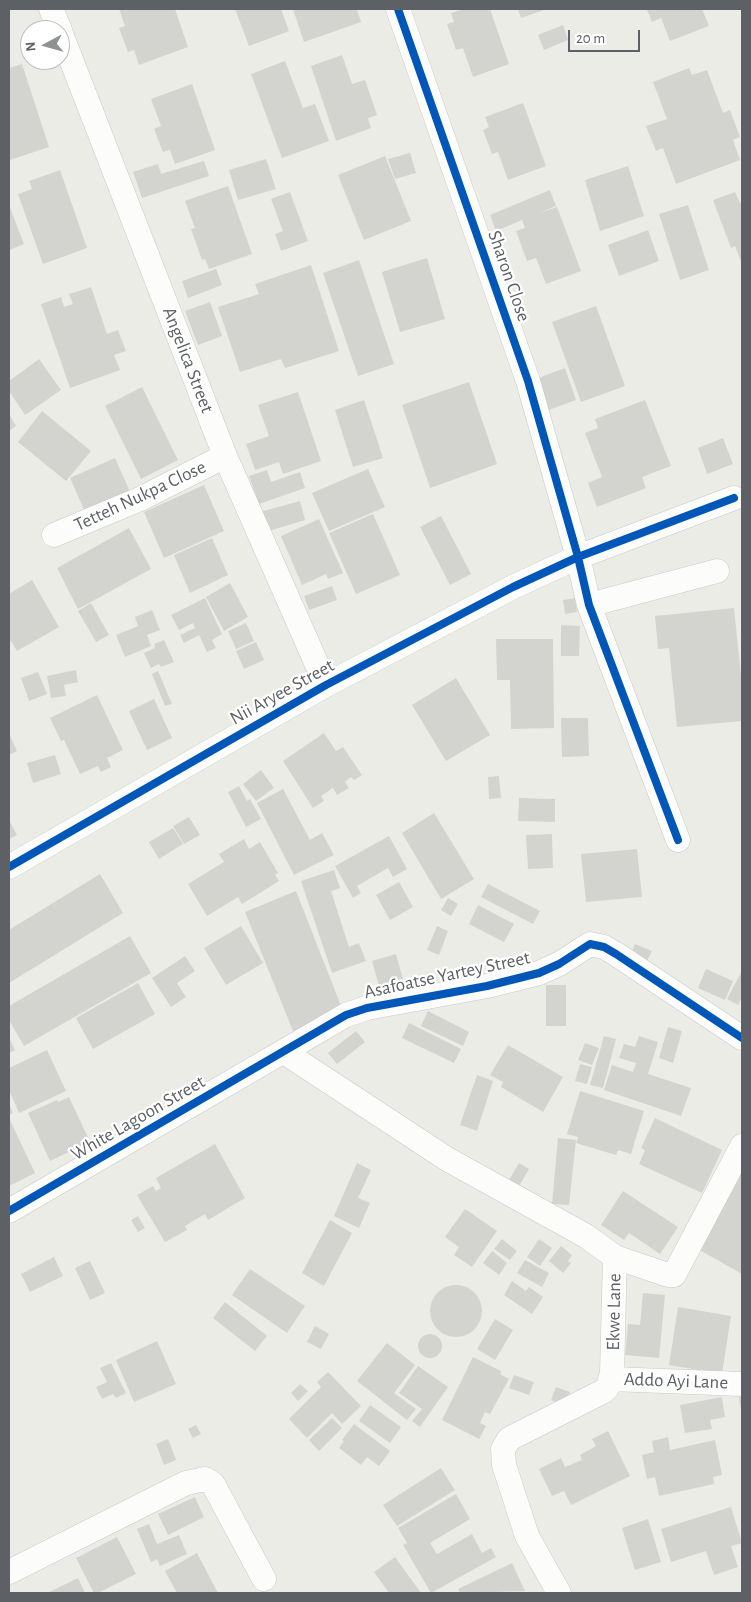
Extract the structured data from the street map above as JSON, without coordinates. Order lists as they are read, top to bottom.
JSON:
{
  "streets": {
    "street": [
      "Sharon Close",
      "Angelica Street",
      "Tetteh Nukpa Close",
      "Nii Aryee Street",
      "Asafoatse Yartey Street",
      "White Lagoon Street",
      "Ekwe Lane",
      "Addo Ayi Lane"
    ]
  },
  "crossings": [
    ["Sharon Close", "Nii Aryee Street"],
    ["Angelica Street", "Tetteh Nukpa Close"],
    ["Angelica Street", "Nii Aryee Street"],
    ["Asafoatse Yartey Street", "White Lagoon Street"],
    ["Asafoatse Yartey Street", "Ekwe Lane"],
    ["White Lagoon Street", "Ekwe Lane"],
    ["Ekwe Lane", "Addo Ayi Lane"]
  ],
  "scale_bar": "20 m",
  "north": "left"
}
